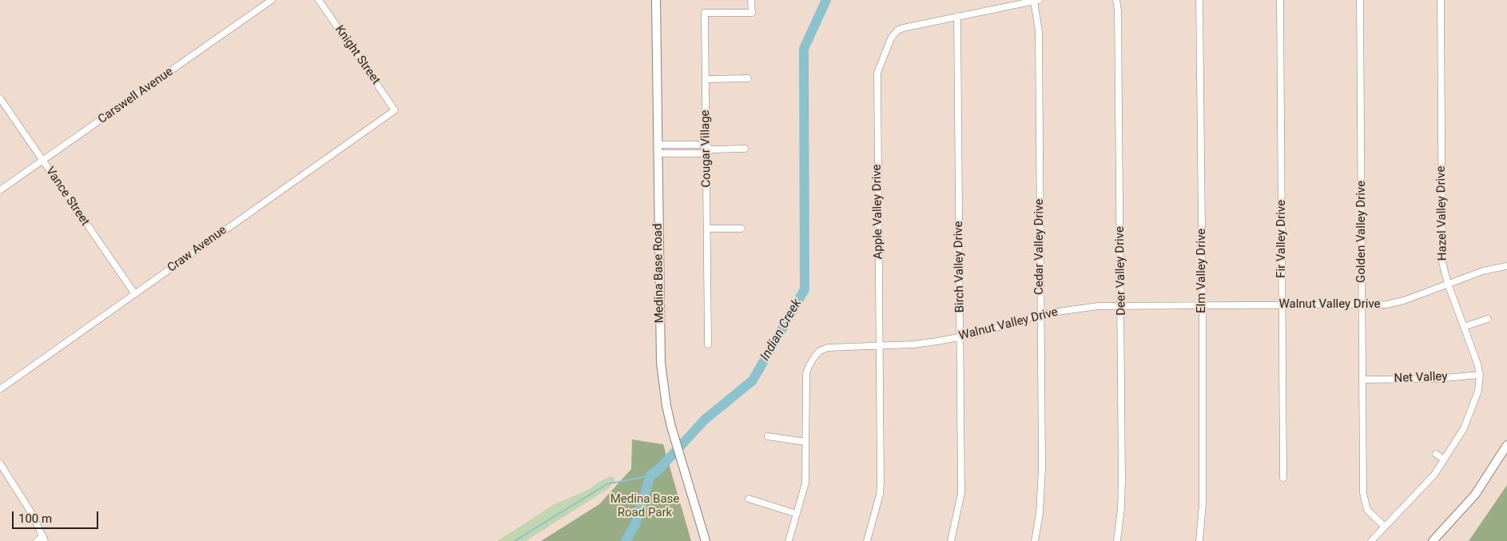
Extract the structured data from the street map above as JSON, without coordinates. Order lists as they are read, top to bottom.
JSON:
{
  "streets": {
    "street": [
      "Knight Street",
      "Carswell Avenue",
      "Cougar Village",
      "Vance Street",
      "Apple Valley Drive",
      "Hazel Valley Drive",
      "Golden Valley Drive",
      "Fir Valley Drive",
      "Cedar Valley Drive",
      "Craw Avenue",
      "Birch Valley Drive",
      "Deer Valley Drive",
      "Elm Valley Drive",
      "Medina Base Road",
      "Walnut Valley Drive",
      "Net Valley"
    ]
  },
  "crossings": [
    ["Knight Street", "Craw Avenue"],
    ["Carswell Avenue", "Vance Street"],
    ["Vance Street", "Craw Avenue"],
    ["Apple Valley Drive", "Cedar Valley Drive"],
    ["Apple Valley Drive", "Birch Valley Drive"],
    ["Apple Valley Drive", "Walnut Valley Drive"],
    ["Hazel Valley Drive", "Golden Valley Drive"],
    ["Hazel Valley Drive", "Walnut Valley Drive"],
    ["Hazel Valley Drive", "Net Valley"],
    ["Golden Valley Drive", "Walnut Valley Drive"],
    ["Golden Valley Drive", "Net Valley"],
    ["Fir Valley Drive", "Walnut Valley Drive"],
    ["Cedar Valley Drive", "Walnut Valley Drive"],
    ["Birch Valley Drive", "Walnut Valley Drive"],
    ["Deer Valley Drive", "Walnut Valley Drive"],
    ["Elm Valley Drive", "Walnut Valley Drive"]
  ],
  "water": ["Indian Creek"],
  "parks": ["Medina Base Road Park"],
  "scale_bar": "100 m"
}
